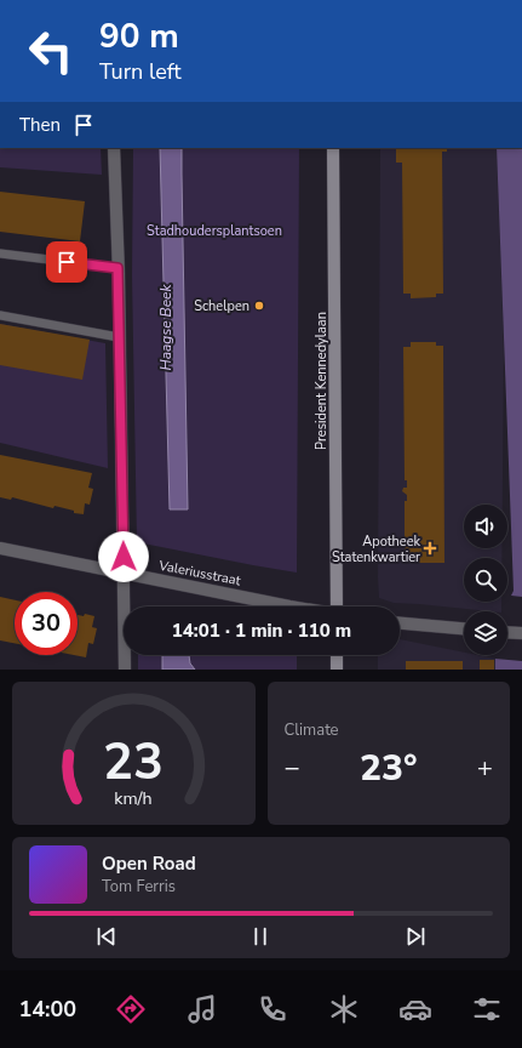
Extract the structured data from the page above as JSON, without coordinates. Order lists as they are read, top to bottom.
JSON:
{
  "streets": {
    "main road": ["President Kennedylaan"],
    "street": ["Valeriusstraat"]
  },
  "water": ["Haagse Beek"],
  "parks": ["Stadhoudersplantsoen"],
  "places": {
    "other": ["Schelpen"],
    "health": ["Apotheek Statenkwartier"]
  },
  "page": {
    "turn": ["90 m", "Turn left"],
    "then": "Then",
    "limit": "30",
    "trip": "14:01 · 1 min · 110 m",
    "tile": "Climate",
    "heat": ["−", "23°", "+"],
    "song": ["Open Road", "Tom Ferris"],
    "tabs": "14:00",
    "gauge": ["23", "km/h"]
  }
}
